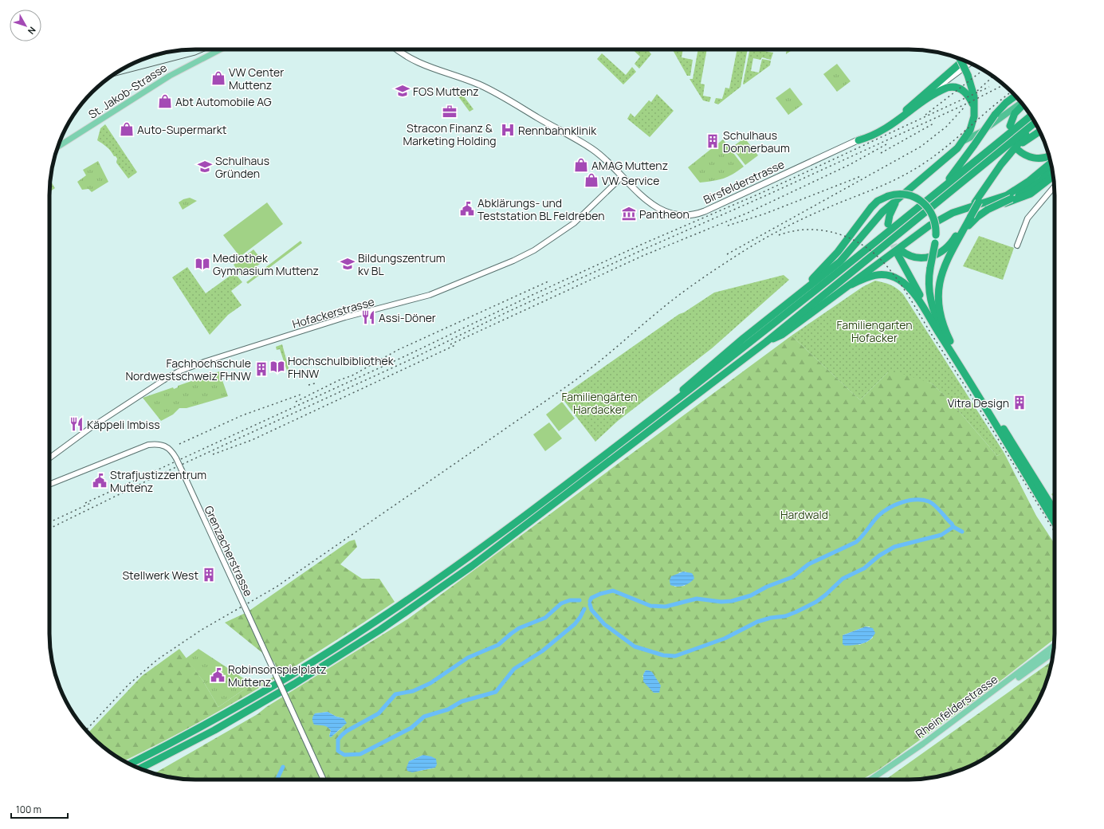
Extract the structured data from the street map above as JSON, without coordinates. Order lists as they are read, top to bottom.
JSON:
{
  "streets": {
    "main road": ["St. Jakob-Strasse", "Birsfelderstrasse", "Rheinfelderstrasse"],
    "street": ["Hofackerstrasse", "Grenzacherstrasse"]
  },
  "crossings": [
    ["Birsfelderstrasse", "Hofackerstrasse"]
  ],
  "parks": ["Familiengarten Hofacker", "Familiengärten Hardacker", "Hardwald"],
  "places": {
    "shop": [
      "VW Center Muttenz",
      "Abt Automobile AG",
      "Auto-Supermarkt",
      "AMAG Muttenz",
      "VW Service"
    ],
    "school or university": ["FOS Muttenz", "Schulhaus Gründen", "Bildungszentrum kv BL"],
    "office": ["Stracon Finanz & Marketing Holding"],
    "hospital": ["Rennbahnklinik"],
    "building": [
      "Schulhaus Donnerbaum",
      "Fachhochschule Nordwestschweiz FHNW",
      "Vitra Design",
      "Stellwerk West"
    ],
    "public building": ["Abklärungs- und Teststation BL Feldreben", "Strafjustizzentrum Muttenz", "Robinsonspielplatz Muttenz"],
    "museum": ["Pantheon"],
    "library": ["Mediothek Gymnasium Muttenz", "Hochschulbibliothek FHNW"],
    "restaurant": ["Assi-Döner", "Käppeli Imbiss"]
  },
  "scale_bar": "100 m",
  "north": "bottom right"
}
